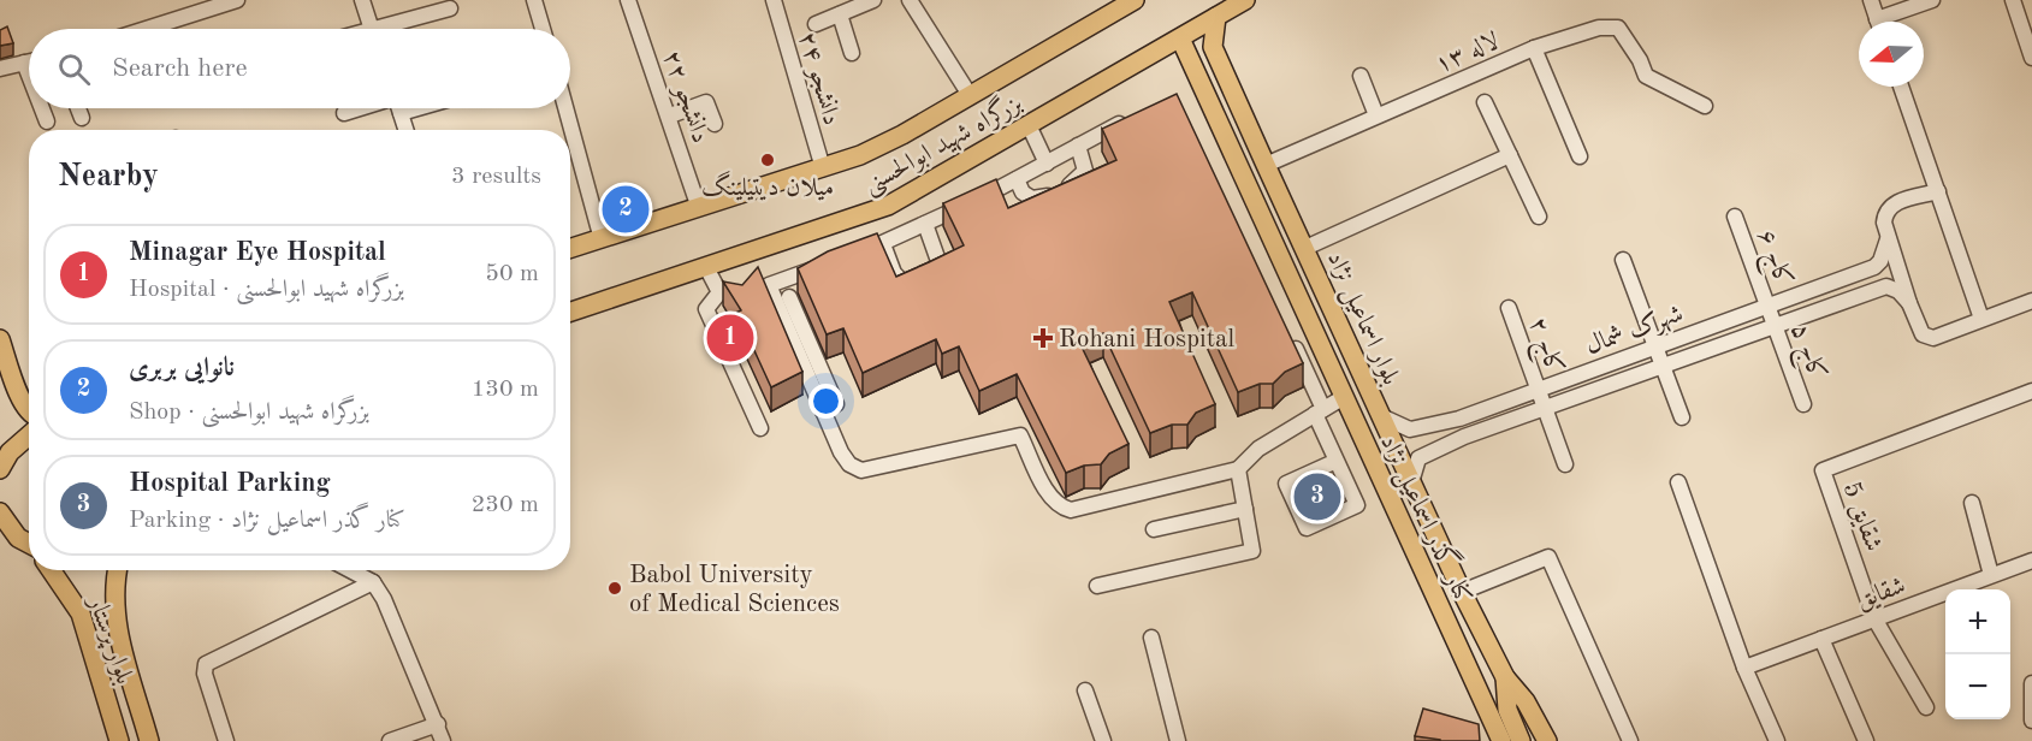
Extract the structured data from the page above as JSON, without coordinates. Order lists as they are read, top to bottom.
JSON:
{
  "streets": {
    "main road": [
      "بزرگراه شهید ابوالحسنی",
      "بلوار اسماعیل نژاد",
      "کنار گذر اسماعیل نژاد",
      "بلوار پرستار"
    ],
    "street": [
      "لاله ۱۳",
      "دانشجو ۲۴",
      "دانشجو ۲۲",
      "کاج ۶",
      "شهرک شمال",
      "کاج ۲",
      "کاج ۵",
      "شقايق 5",
      "شقايق"
    ]
  },
  "crossings": [
    ["لاله ۱۳", "بلوار اسماعیل نژاد"],
    ["دانشجو ۲۴", "بزرگراه شهید ابوالحسنی"],
    ["دانشجو ۲۲", "بزرگراه شهید ابوالحسنی"],
    ["کاج ۶", "شهرک شمال"],
    ["کاج ۶", "کاج ۵"],
    ["بلوار اسماعیل نژاد", "شهرک شمال"],
    ["شهرک شمال", "کاج ۲"],
    ["شهرک شمال", "کاج ۵"],
    ["شقايق 5", "شقايق"]
  ],
  "places": {
    "other": ["میلان دیتیلینگ", "Babol University of Medical Sciences"],
    "health": ["Rohani Hospital"]
  },
  "north": "left",
  "page": {
    "search": "Search here",
    "heading": ["Nearby", "3 results"],
    "pins": ["2", "1", "3"],
    "list": [
      {
        "mark": "1",
        "name": "Minagar Eye Hospital",
        "note": "Hospital · بزرگراه شهید ابوالحسنی",
        "value": "50 m"
      },
      {
        "mark": "2",
        "name": "نانوایی بربری",
        "note": "Shop · بزرگراه شهید ابوالحسنی",
        "value": "130 m"
      },
      {
        "mark": "3",
        "name": "Hospital Parking",
        "note": "Parking · کنار گذر اسماعیل نژاد",
        "value": "230 m"
      }
    ],
    "map_buttons": ["+", "−"]
  }
}
